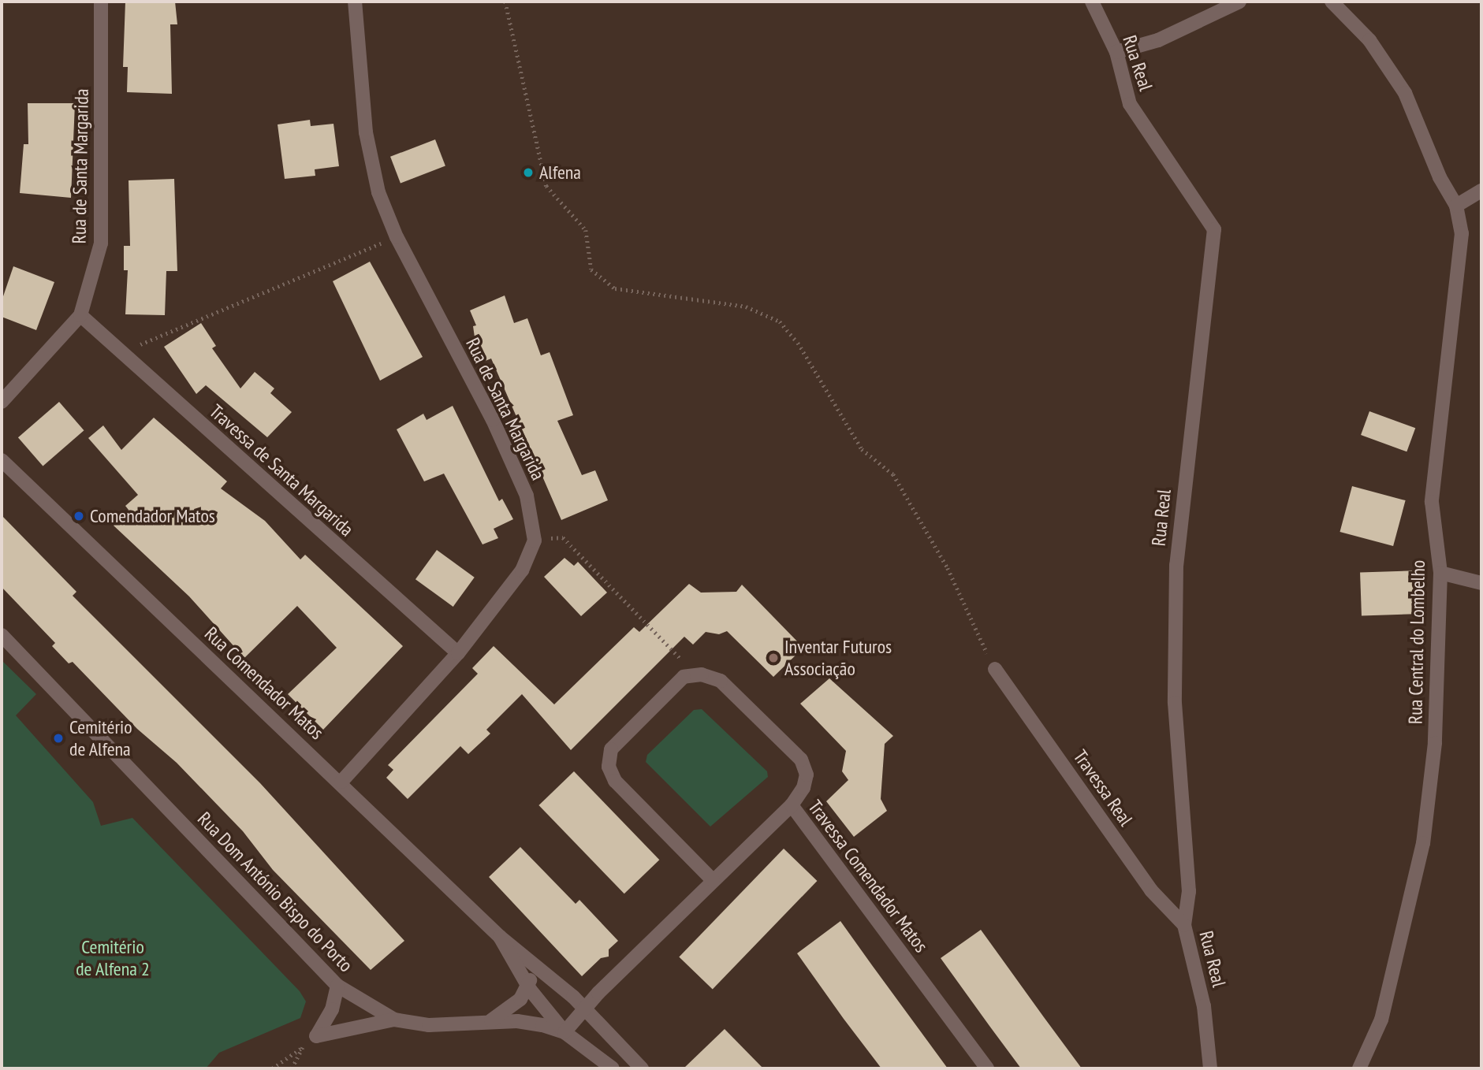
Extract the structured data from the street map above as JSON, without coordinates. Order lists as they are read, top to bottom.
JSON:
{
  "streets": {
    "street": [
      "Rua Real",
      "Rua de Santa Margarida",
      "Travessa de Santa Margarida",
      "Rua Central do Lombelho",
      "Rua Comendador Matos",
      "Travessa Real",
      "Travessa Comendador Matos",
      "Rua Dom António Bispo do Porto"
    ]
  },
  "crossings": [
    ["Rua Real", "Travessa Real"],
    ["Rua de Santa Margarida", "Travessa de Santa Margarida"],
    ["Rua Comendador Matos", "Travessa Comendador Matos"],
    ["Rua Comendador Matos", "Rua Dom António Bispo do Porto"],
    ["Travessa Comendador Matos", "Rua Dom António Bispo do Porto"]
  ],
  "parks": ["Cemitério de Alfena 2"],
  "places": [
    "Alfena",
    "Comendador Matos",
    "Inventar Futuros Associação",
    "Cemitério de Alfena"
  ]
}
